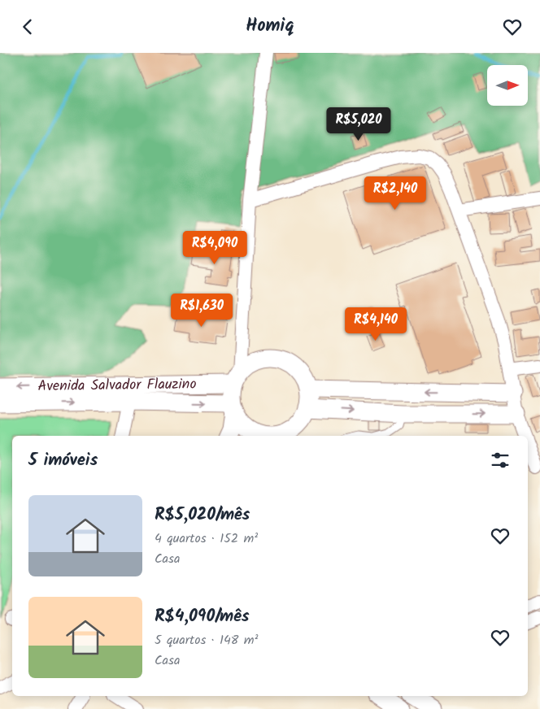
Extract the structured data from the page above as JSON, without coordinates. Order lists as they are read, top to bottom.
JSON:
{
  "streets": {
    "street": ["Avenida Salvador Flauzino"]
  },
  "north": "right",
  "page": {
    "header": "Homiq",
    "price": [
      "R$5,020",
      "R$2,140",
      "R$4,090",
      "R$1,630",
      "R$4,140"
    ],
    "heading": "5 imóveis",
    "list": [
      {
        "name": "R$5,020/mês",
        "note": "4 quartos · 152 m² · Casa"
      },
      {
        "name": "R$4,090/mês",
        "note": "5 quartos · 148 m² · Casa"
      }
    ]
  }
}
